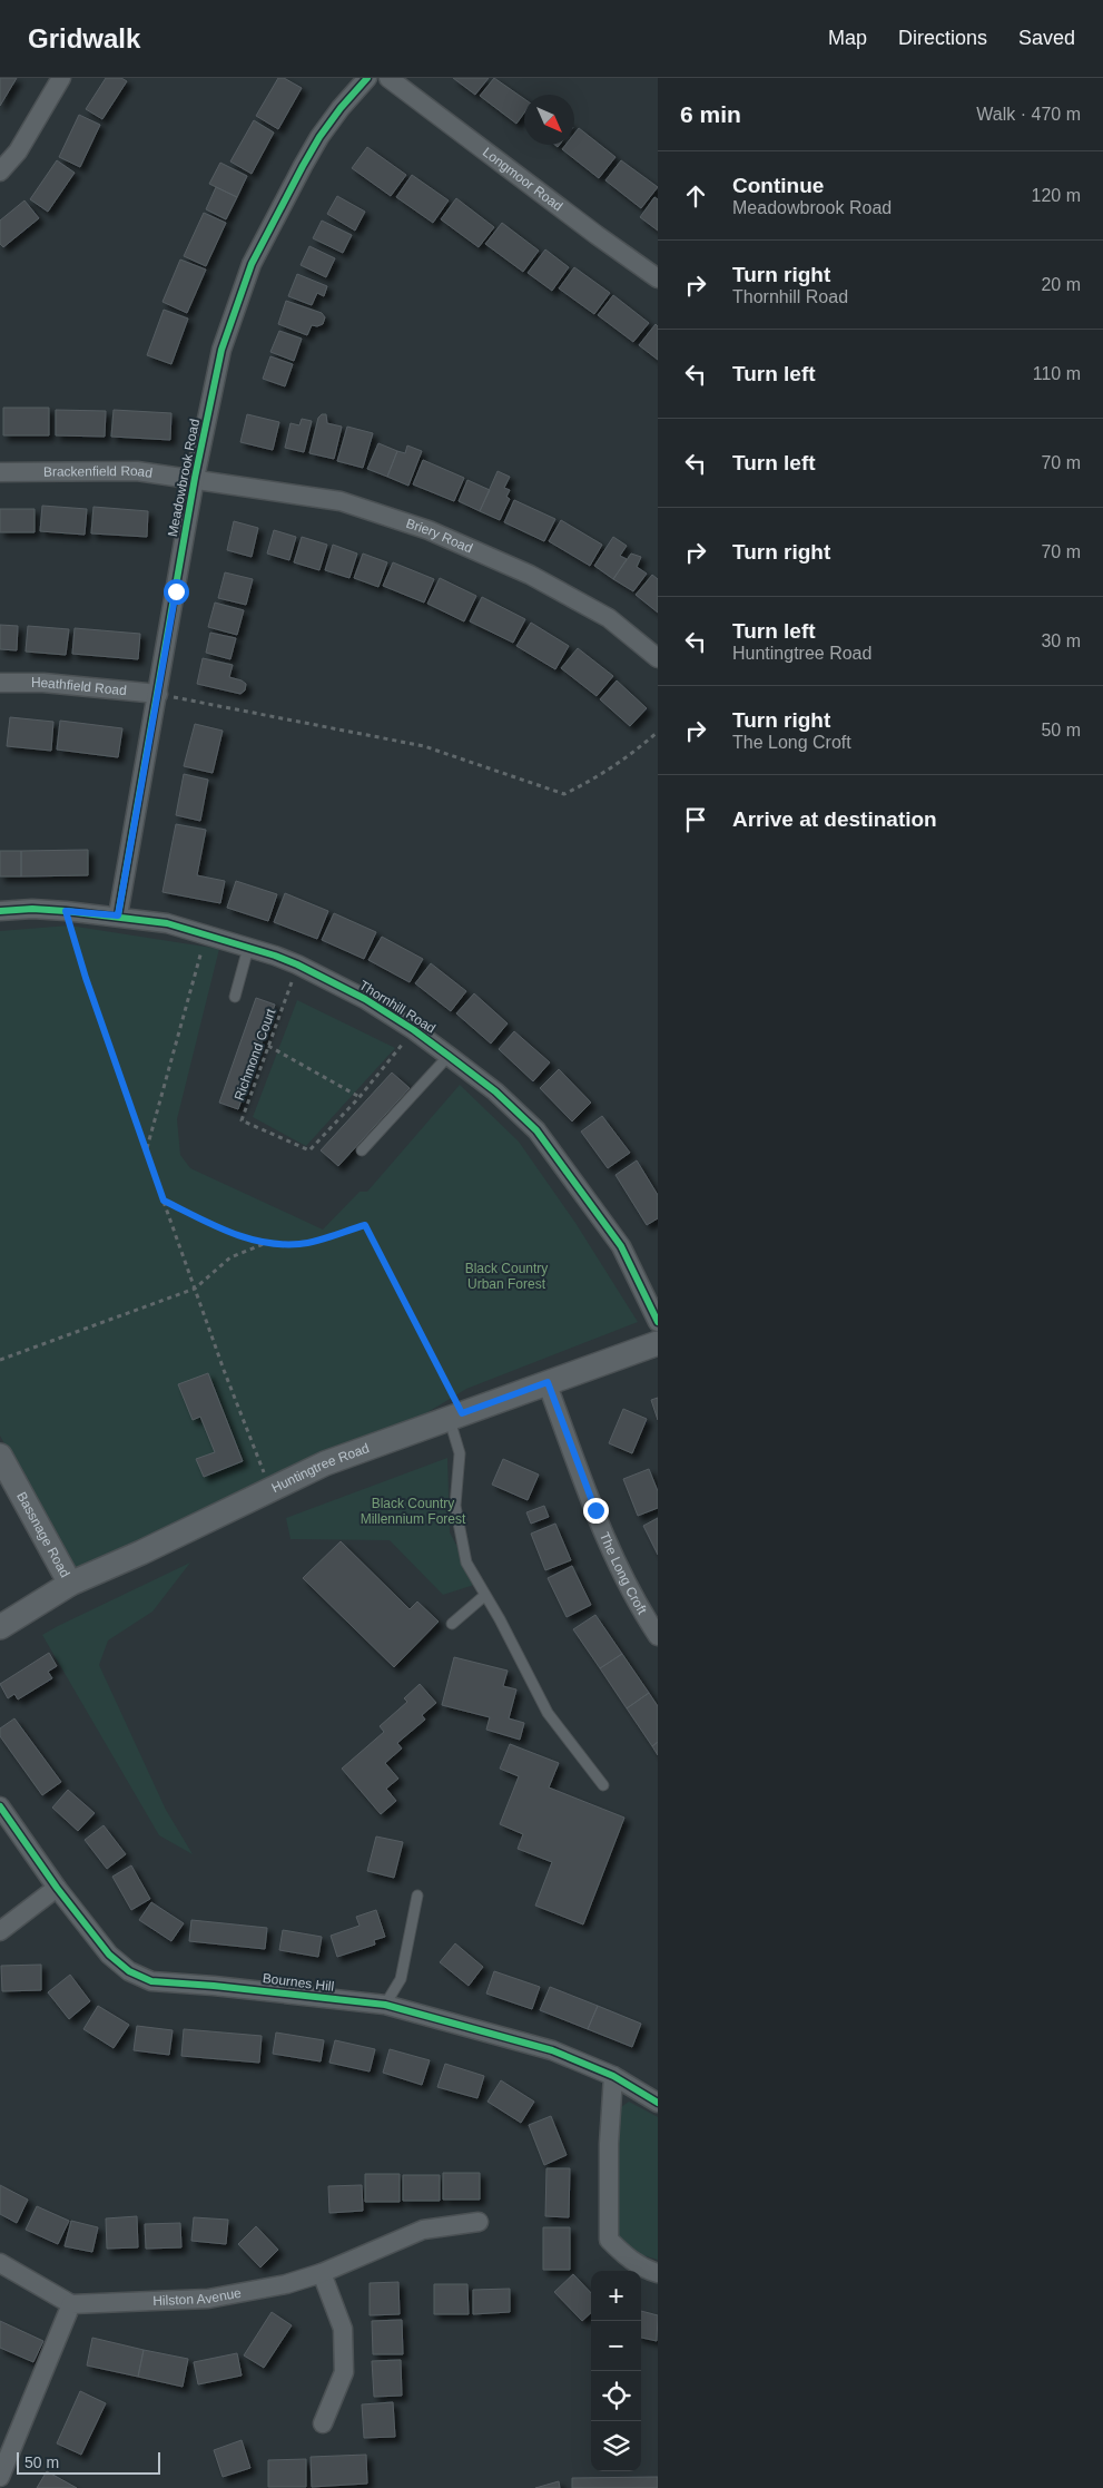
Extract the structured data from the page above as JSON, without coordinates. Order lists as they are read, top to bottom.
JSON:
{
  "streets": {
    "street": [
      "Longmoor Road",
      "Brackenfield Road",
      "Meadowbrook Road",
      "Briery Road",
      "Heathfield Road",
      "Thornhill Road",
      "Huntingtree Road",
      "Bassnage Road",
      "The Long Croft",
      "Bournes Hill",
      "Hilston Avenue"
    ],
    "path": ["Richmond Court"]
  },
  "crossings": [
    ["Brackenfield Road", "Meadowbrook Road"],
    ["Brackenfield Road", "Briery Road"],
    ["Meadowbrook Road", "Briery Road"],
    ["Meadowbrook Road", "Heathfield Road"],
    ["Meadowbrook Road", "Thornhill Road"],
    ["Thornhill Road", "Richmond Court"],
    ["Huntingtree Road", "Bassnage Road"],
    ["Huntingtree Road", "The Long Croft"]
  ],
  "parks": ["Black Country Urban Forest", "Black Country Millennium Forest"],
  "scale_bar": "50 m",
  "north": "bottom right",
  "page": {
    "header": "Gridwalk",
    "nav": ["Map", "Directions", "Saved"],
    "heading": ["6 min", "Walk · 470 m"],
    "list": [
      ["Continue", "Meadowbrook Road", "120 m"],
      ["Turn right", "Thornhill Road", "20 m"],
      ["Turn left", "110 m"],
      ["Turn left", "70 m"],
      ["Turn right", "70 m"],
      ["Turn left", "Huntingtree Road", "30 m"],
      ["Turn right", "The Long Croft", "50 m"],
      "Arrive at destination"
    ],
    "map_buttons": ["+", "−"],
    "scale": "50 m"
  }
}
